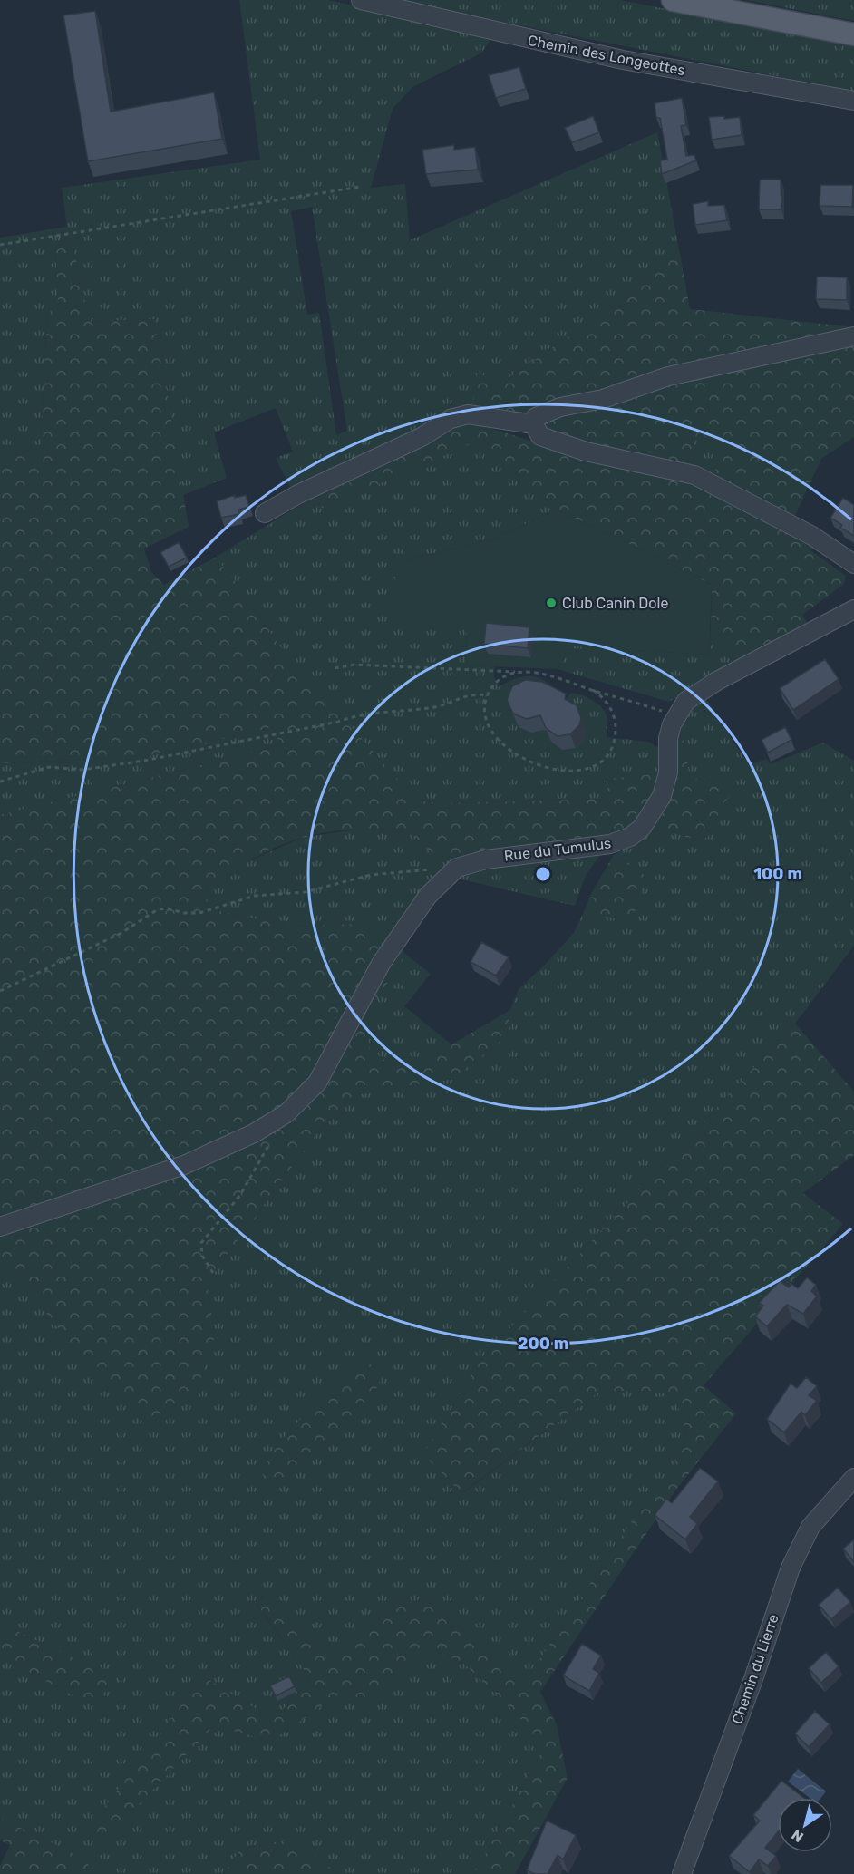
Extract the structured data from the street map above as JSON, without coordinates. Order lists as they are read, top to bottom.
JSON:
{
  "streets": {
    "street": ["Chemin des Longeottes", "Rue du Tumulus", "Chemin du Lierre"]
  },
  "places": ["Club Canin Dole"],
  "north": "bottom left",
  "rings": ["100 m", "200 m"]
}
